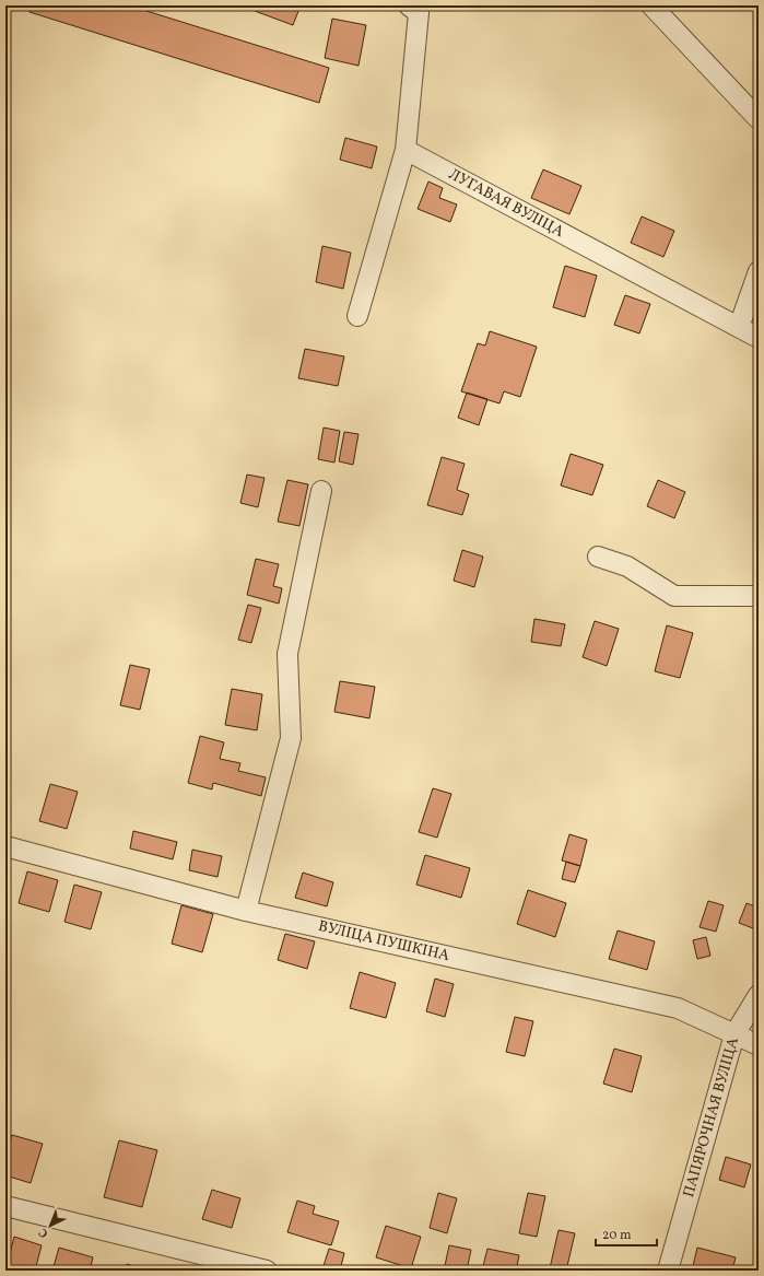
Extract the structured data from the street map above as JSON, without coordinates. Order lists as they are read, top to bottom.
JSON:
{
  "streets": {
    "street": ["ЛУГАВАЯ ВУЛІЦА", "ВУЛІЦА ПУШКІНА", "ПАПЯРОЧНАЯ ВУЛІЦА"]
  },
  "crossings": [
    ["ВУЛІЦА ПУШКІНА", "ПАПЯРОЧНАЯ ВУЛІЦА"]
  ],
  "scale_bar": "20 m",
  "north": "bottom left"
}
